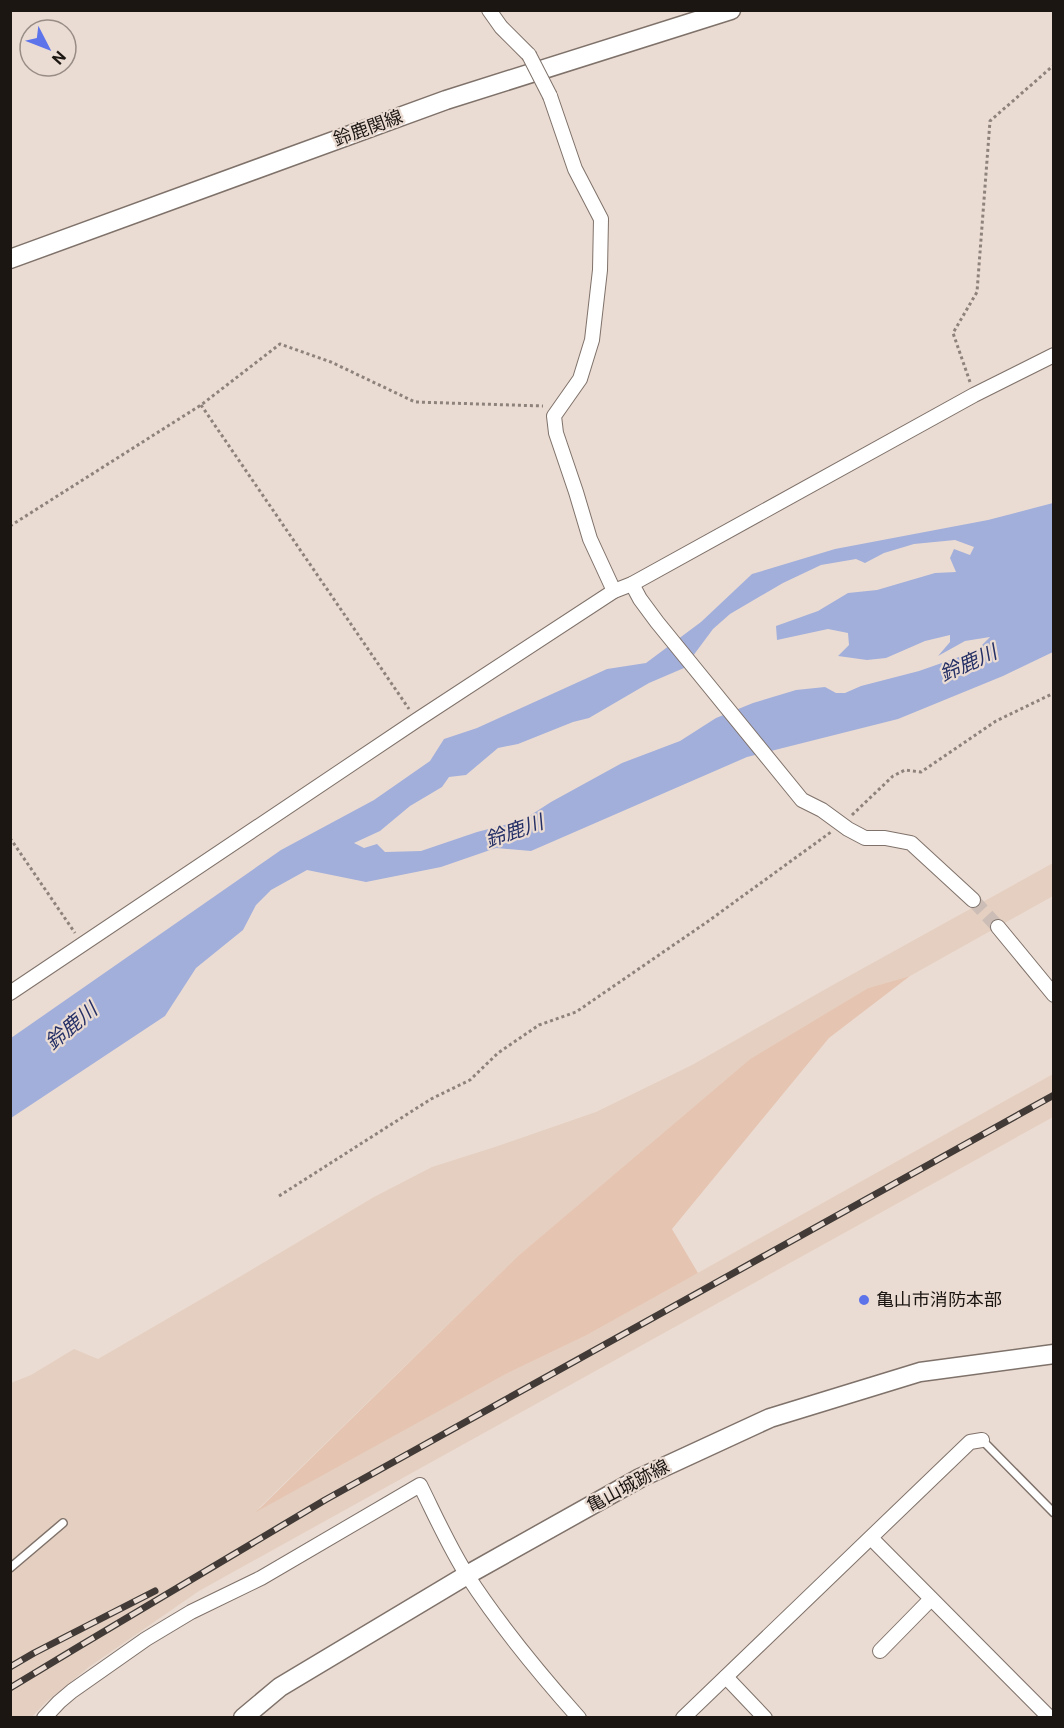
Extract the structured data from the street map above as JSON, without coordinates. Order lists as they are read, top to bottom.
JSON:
{
  "streets": {
    "main road": ["鈴鹿関線", "亀山城跡線"]
  },
  "water": ["鈴鹿川"],
  "places": ["亀山市消防本部"],
  "north": "bottom right"
}
